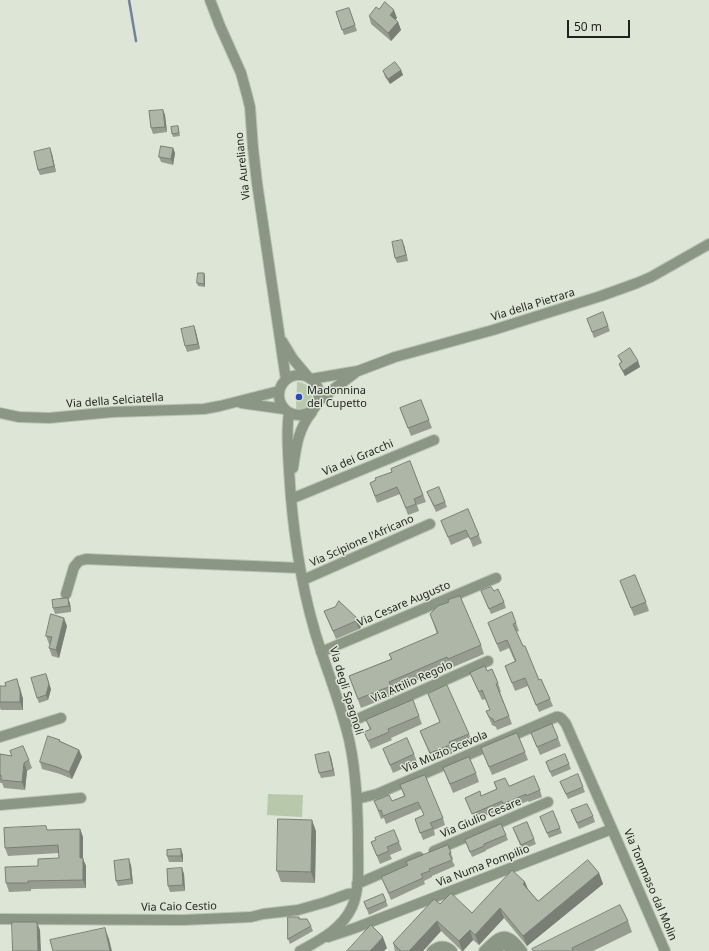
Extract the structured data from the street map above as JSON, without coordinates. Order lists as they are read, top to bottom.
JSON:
{
  "streets": {
    "street": [
      "Via Aureliano",
      "Via della Pietrara",
      "Via della Selciatella",
      "Via dei Gracchi",
      "Via Scipione l'Africano",
      "Via Cesare Augusto",
      "Via Attilio Regolo",
      "Via degli Spagnoli",
      "Via Muzio Scevola",
      "Via Giulio Cesare",
      "Via Numa Pompilio",
      "Via Tommaso dal Molin",
      "Via Caio Cestio"
    ]
  },
  "crossings": [
    ["Via Aureliano", "Via della Pietrara"],
    ["Via Aureliano", "Via della Selciatella"],
    ["Via della Pietrara", "Via della Selciatella"],
    ["Via della Pietrara", "Via degli Spagnoli"],
    ["Via dei Gracchi", "Via degli Spagnoli"],
    ["Via Scipione l'Africano", "Via degli Spagnoli"],
    ["Via Cesare Augusto", "Via degli Spagnoli"],
    ["Via Attilio Regolo", "Via degli Spagnoli"],
    ["Via degli Spagnoli", "Via Muzio Scevola"],
    ["Via degli Spagnoli", "Via Giulio Cesare"],
    ["Via degli Spagnoli", "Via Numa Pompilio"],
    ["Via degli Spagnoli", "Via Caio Cestio"],
    ["Via Muzio Scevola", "Via Numa Pompilio"],
    ["Via Muzio Scevola", "Via Tommaso dal Molin"],
    ["Via Giulio Cesare", "Via Caio Cestio"],
    ["Via Numa Pompilio", "Via Tommaso dal Molin"]
  ],
  "places": ["Madonnina del Cupetto"],
  "scale_bar": "50 m"
}
